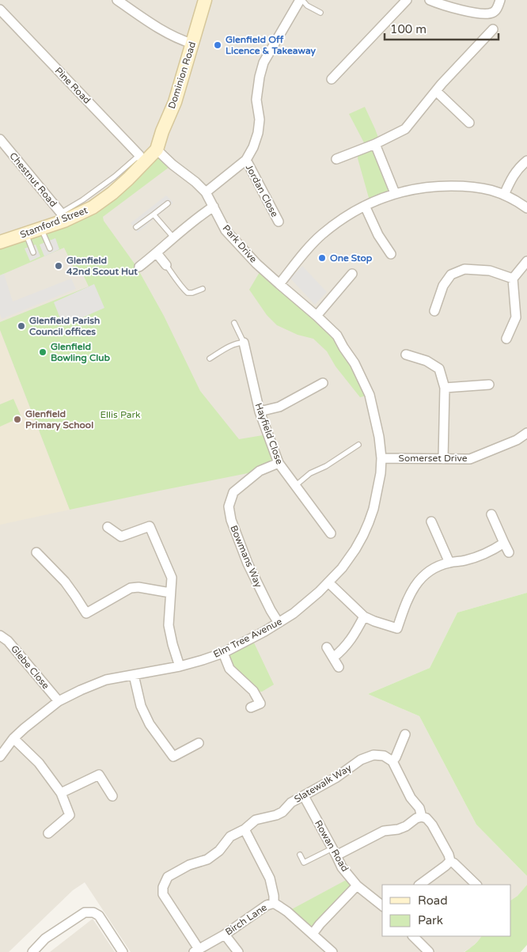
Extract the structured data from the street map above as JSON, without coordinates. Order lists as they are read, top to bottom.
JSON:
{
  "streets": {
    "street": [
      "Dominion Road",
      "Pine Road",
      "Chestnut Road",
      "Jordan Close",
      "Stamford Street",
      "Park Drive",
      "Hayfield Close",
      "Somerset Drive",
      "Bowmans Way",
      "Elm Tree Avenue",
      "Glebe Close",
      "Slatewalk Way",
      "Rowan Road",
      "Birch Lane"
    ]
  },
  "crossings": [
    ["Dominion Road", "Stamford Street"],
    ["Dominion Road", "Park Drive"],
    ["Pine Road", "Stamford Street"],
    ["Chestnut Road", "Stamford Street"],
    ["Stamford Street", "Park Drive"],
    ["Park Drive", "Elm Tree Avenue"],
    ["Hayfield Close", "Bowmans Way"],
    ["Somerset Drive", "Elm Tree Avenue"],
    ["Bowmans Way", "Elm Tree Avenue"],
    ["Elm Tree Avenue", "Glebe Close"],
    ["Slatewalk Way", "Rowan Road"],
    ["Slatewalk Way", "Birch Lane"]
  ],
  "parks": ["Ellis Park"],
  "places": [
    "Glenfield Off Licence & Takeaway",
    "One Stop",
    "Glenfield 42nd Scout Hut",
    "Glenfield Parish Council offices",
    "Glenfield Bowling Club",
    "Glenfield Primary School"
  ],
  "legend": ["Road", "Park"],
  "scale_bar": "100 m"
}
